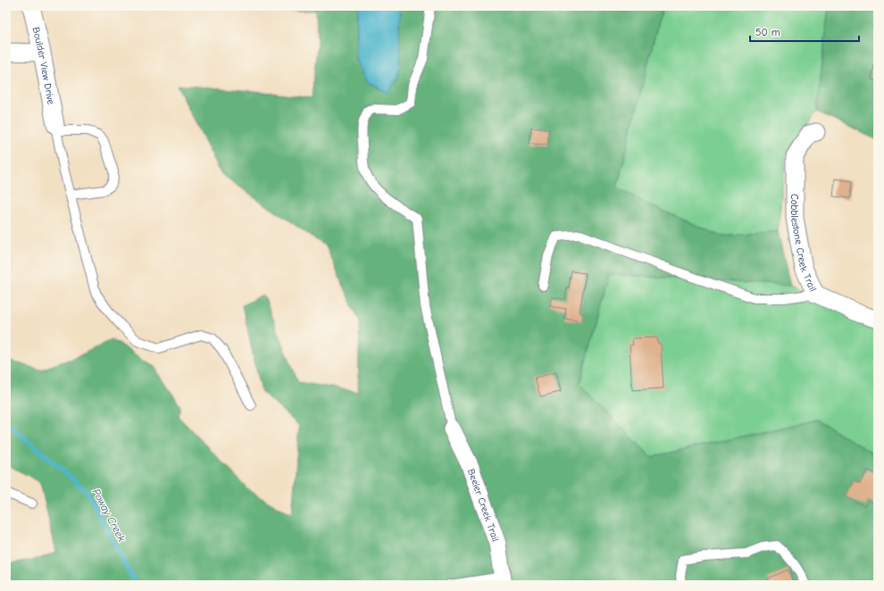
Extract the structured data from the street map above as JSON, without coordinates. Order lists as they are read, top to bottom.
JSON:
{
  "streets": {
    "street": ["Boulder View Drive", "Cobblestone Creek Trail", "Beeler Creek Trail"]
  },
  "water": ["Poway Creek"],
  "scale_bar": "50 m"
}
